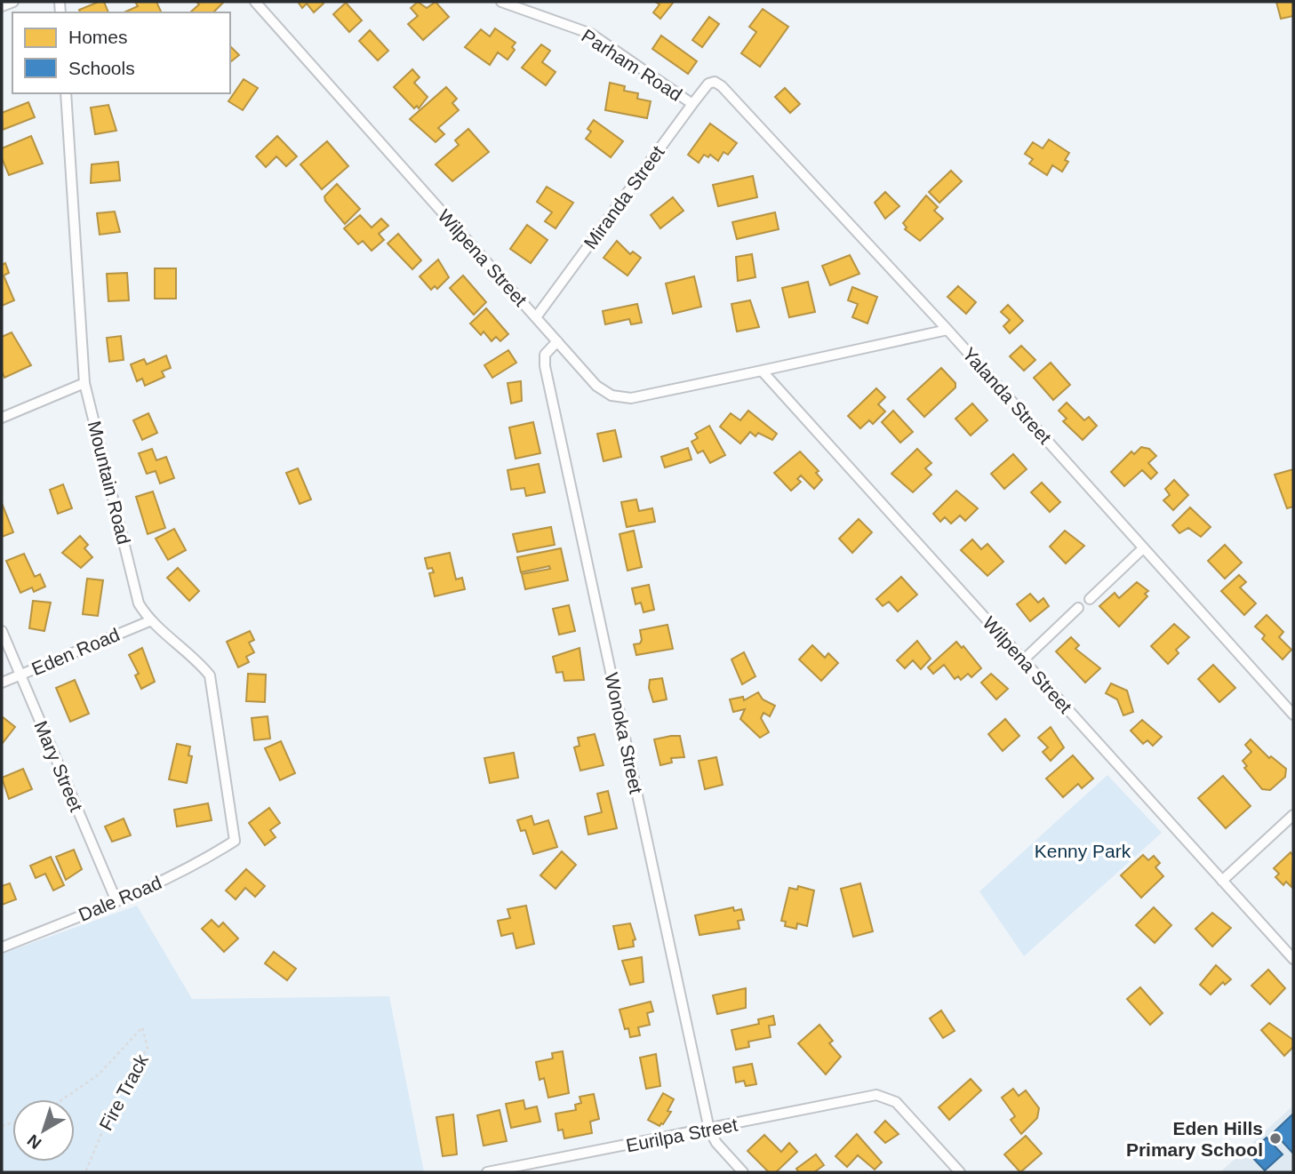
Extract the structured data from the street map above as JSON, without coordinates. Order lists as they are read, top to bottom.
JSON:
{
  "streets": {
    "street": [
      "Parham Road",
      "Miranda Street",
      "Wilpena Street",
      "Yalanda Street",
      "Mountain Road",
      "Eden Road",
      "Wonoka Street",
      "Mary Street",
      "Dale Road",
      "Eurilpa Street"
    ],
    "path": ["Fire Track"]
  },
  "crossings": [
    ["Parham Road", "Miranda Street"],
    ["Miranda Street", "Wilpena Street"],
    ["Miranda Street", "Yalanda Street"],
    ["Wilpena Street", "Yalanda Street"],
    ["Wilpena Street", "Wonoka Street"],
    ["Mountain Road", "Eden Road"],
    ["Mountain Road", "Dale Road"],
    ["Eden Road", "Mary Street"],
    ["Wonoka Street", "Eurilpa Street"],
    ["Mary Street", "Dale Road"]
  ],
  "parks": ["Kenny Park"],
  "places": ["Eden Hills Primary School"],
  "legend": ["Homes", "Schools"],
  "north": "bottom left"
}
